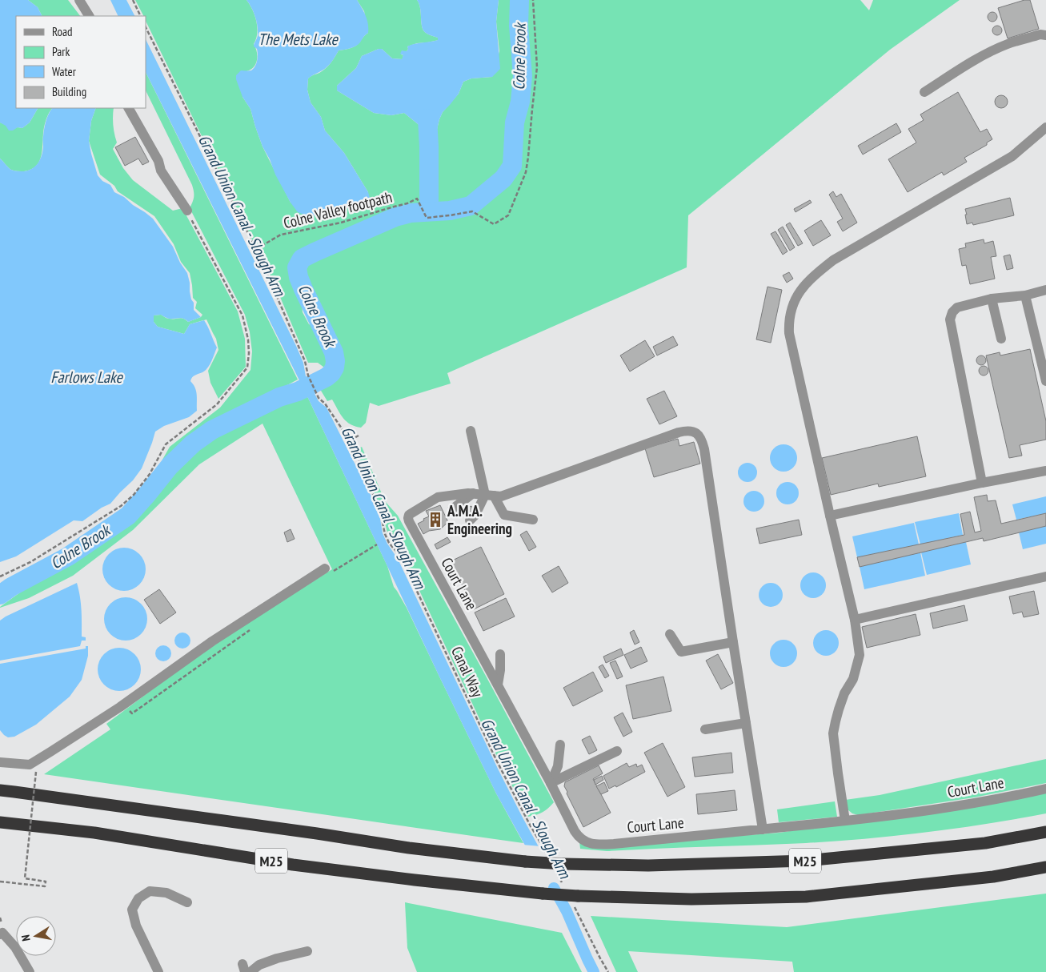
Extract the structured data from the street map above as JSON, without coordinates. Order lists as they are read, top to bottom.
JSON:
{
  "streets": {
    "highway": ["M25"],
    "street": ["Court Lane"],
    "path": ["Colne Valley footpath", "Canal Way"]
  },
  "crossings": [
    ["Colne Valley footpath", "Canal Way"]
  ],
  "water": [
    "The Mets Lake",
    "Colne Brook",
    "Grand Union Canal - Slough Arm",
    "Farlows Lake"
  ],
  "places": {
    "building": ["A.M.A. Engineering"]
  },
  "legend": [
    "Road",
    "Park",
    "Water",
    "Building"
  ],
  "north": "left"
}
